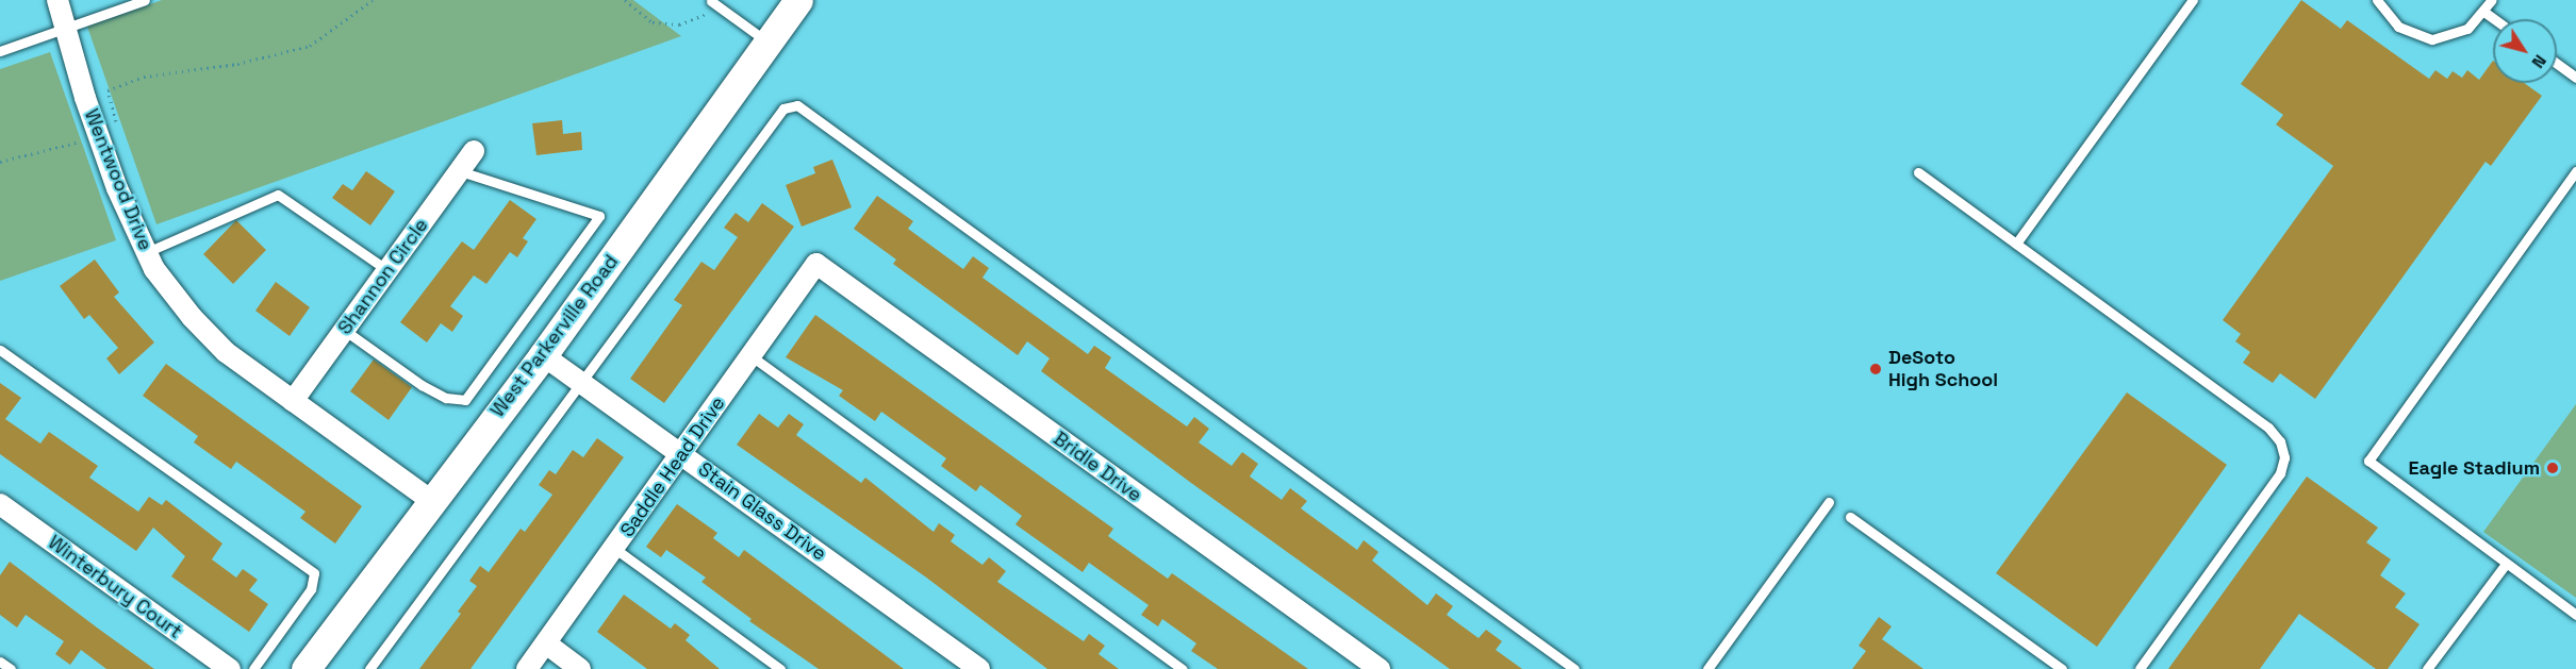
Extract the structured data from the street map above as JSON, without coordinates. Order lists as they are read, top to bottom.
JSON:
{
  "streets": {
    "main road": ["West Parkerville Road"],
    "street": [
      "Wentwood Drive",
      "Shannon Circle",
      "Saddle Head Drive",
      "Bridle Drive",
      "Stain Glass Drive",
      "Winterbury Court"
    ]
  },
  "crossings": [
    ["Wentwood Drive", "Shannon Circle"],
    ["Wentwood Drive", "West Parkerville Road"],
    ["West Parkerville Road", "Stain Glass Drive"],
    ["Saddle Head Drive", "Bridle Drive"],
    ["Saddle Head Drive", "Stain Glass Drive"]
  ],
  "places": ["DeSoto High School", "Eagle Stadium"],
  "north": "bottom right"
}
